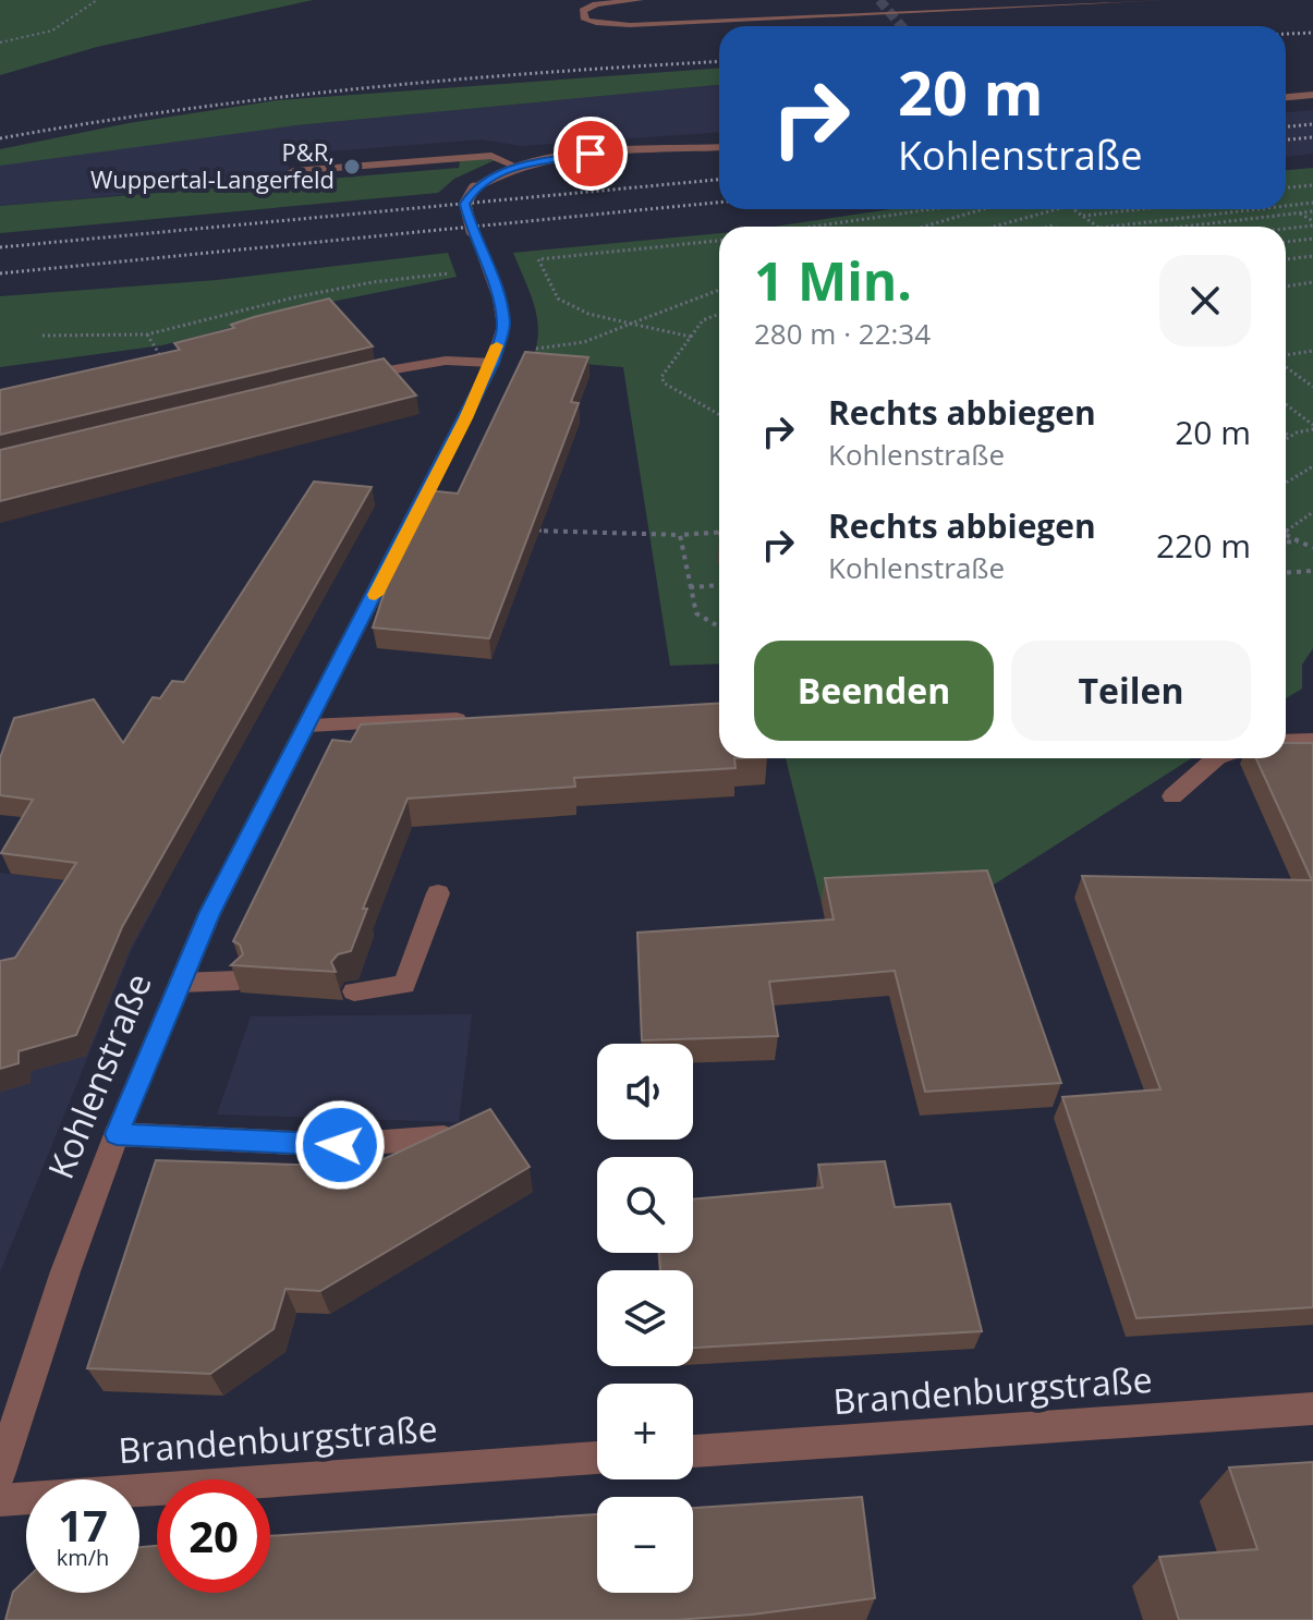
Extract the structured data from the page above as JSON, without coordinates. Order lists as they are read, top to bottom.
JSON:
{
  "streets": {
    "street": ["Kohlenstraße", "Brandenburgstraße"]
  },
  "places": ["P&R, Wuppertal-Langerfeld"],
  "page": {
    "turn": ["20 m", "Kohlenstraße"],
    "heading": ["1 Min.", "280 m · 22:34"],
    "list": [
      {
        "name": "Rechts abbiegen",
        "note": "Kohlenstraße",
        "value": "20 m"
      },
      {
        "name": "Rechts abbiegen",
        "note": "Kohlenstraße",
        "value": "220 m"
      }
    ],
    "buttons": ["Beenden", "Teilen"],
    "map_buttons": ["+", "−"],
    "speed": "17 km/h",
    "limit": "20"
  }
}
